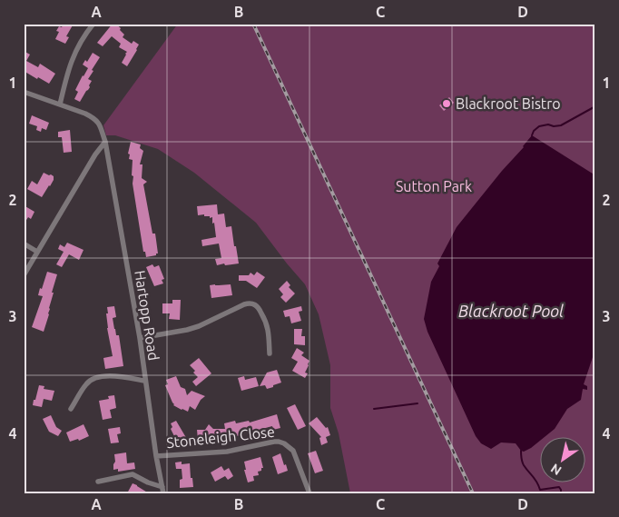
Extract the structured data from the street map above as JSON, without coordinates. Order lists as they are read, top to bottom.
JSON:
{
  "streets": {
    "street": ["Hartopp Road", "Stoneleigh Close"]
  },
  "crossings": [
    ["Hartopp Road", "Stoneleigh Close"]
  ],
  "water": ["Blackroot Pool"],
  "parks": ["Sutton Park"],
  "places": ["Blackroot Bistro"],
  "north": "bottom left",
  "grid": {
    "columns": [
      "A",
      "B",
      "C",
      "D"
    ],
    "rows": [
      "1",
      "2",
      "3",
      "4"
    ]
  }
}
